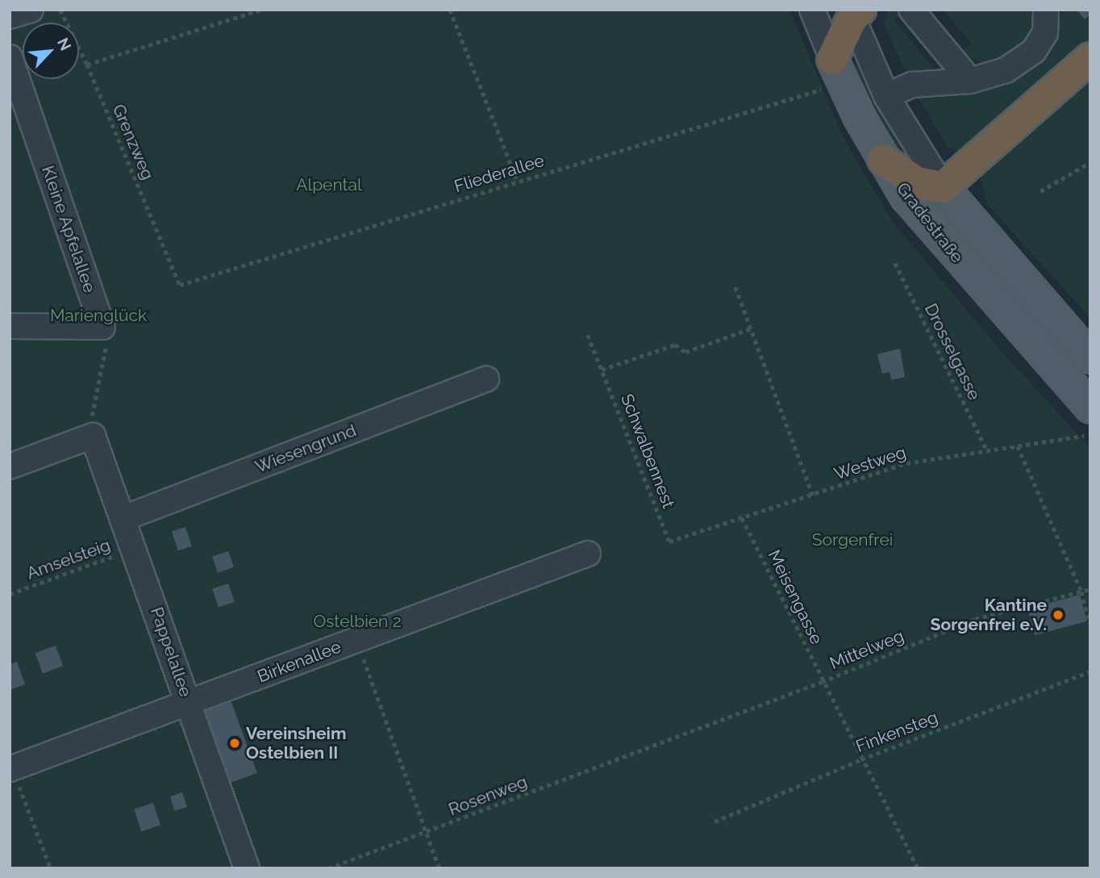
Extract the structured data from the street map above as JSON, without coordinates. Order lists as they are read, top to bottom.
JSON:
{
  "streets": {
    "main road": ["Gradestraße"],
    "street": [
      "Kleine Apfelallee",
      "Wiesengrund",
      "Pappelallee",
      "Birkenallee"
    ],
    "path": [
      "Grenzweg",
      "Fliederallee",
      "Drosselgasse",
      "Schwalbennest",
      "Westweg",
      "Amselsteig",
      "Meisengasse",
      "Mittelweg",
      "Finkensteg",
      "Rosenweg"
    ]
  },
  "crossings": [
    ["Grenzweg", "Fliederallee"],
    ["Fliederallee", "Gradestraße"],
    ["Gradestraße", "Westweg"],
    ["Drosselgasse", "Westweg"],
    ["Wiesengrund", "Pappelallee"],
    ["Schwalbennest", "Westweg"],
    ["Westweg", "Meisengasse"],
    ["Amselsteig", "Pappelallee"],
    ["Meisengasse", "Mittelweg"],
    ["Meisengasse", "Finkensteg"],
    ["Mittelweg", "Rosenweg"],
    ["Pappelallee", "Birkenallee"]
  ],
  "parks": [
    "Alpental",
    "Marienglück",
    "Sorgenfrei",
    "Ostelbien 2"
  ],
  "places": ["Kantine Sorgenfrei e.V.", "Vereinsheim Ostelbien II"],
  "north": "top right"
}
